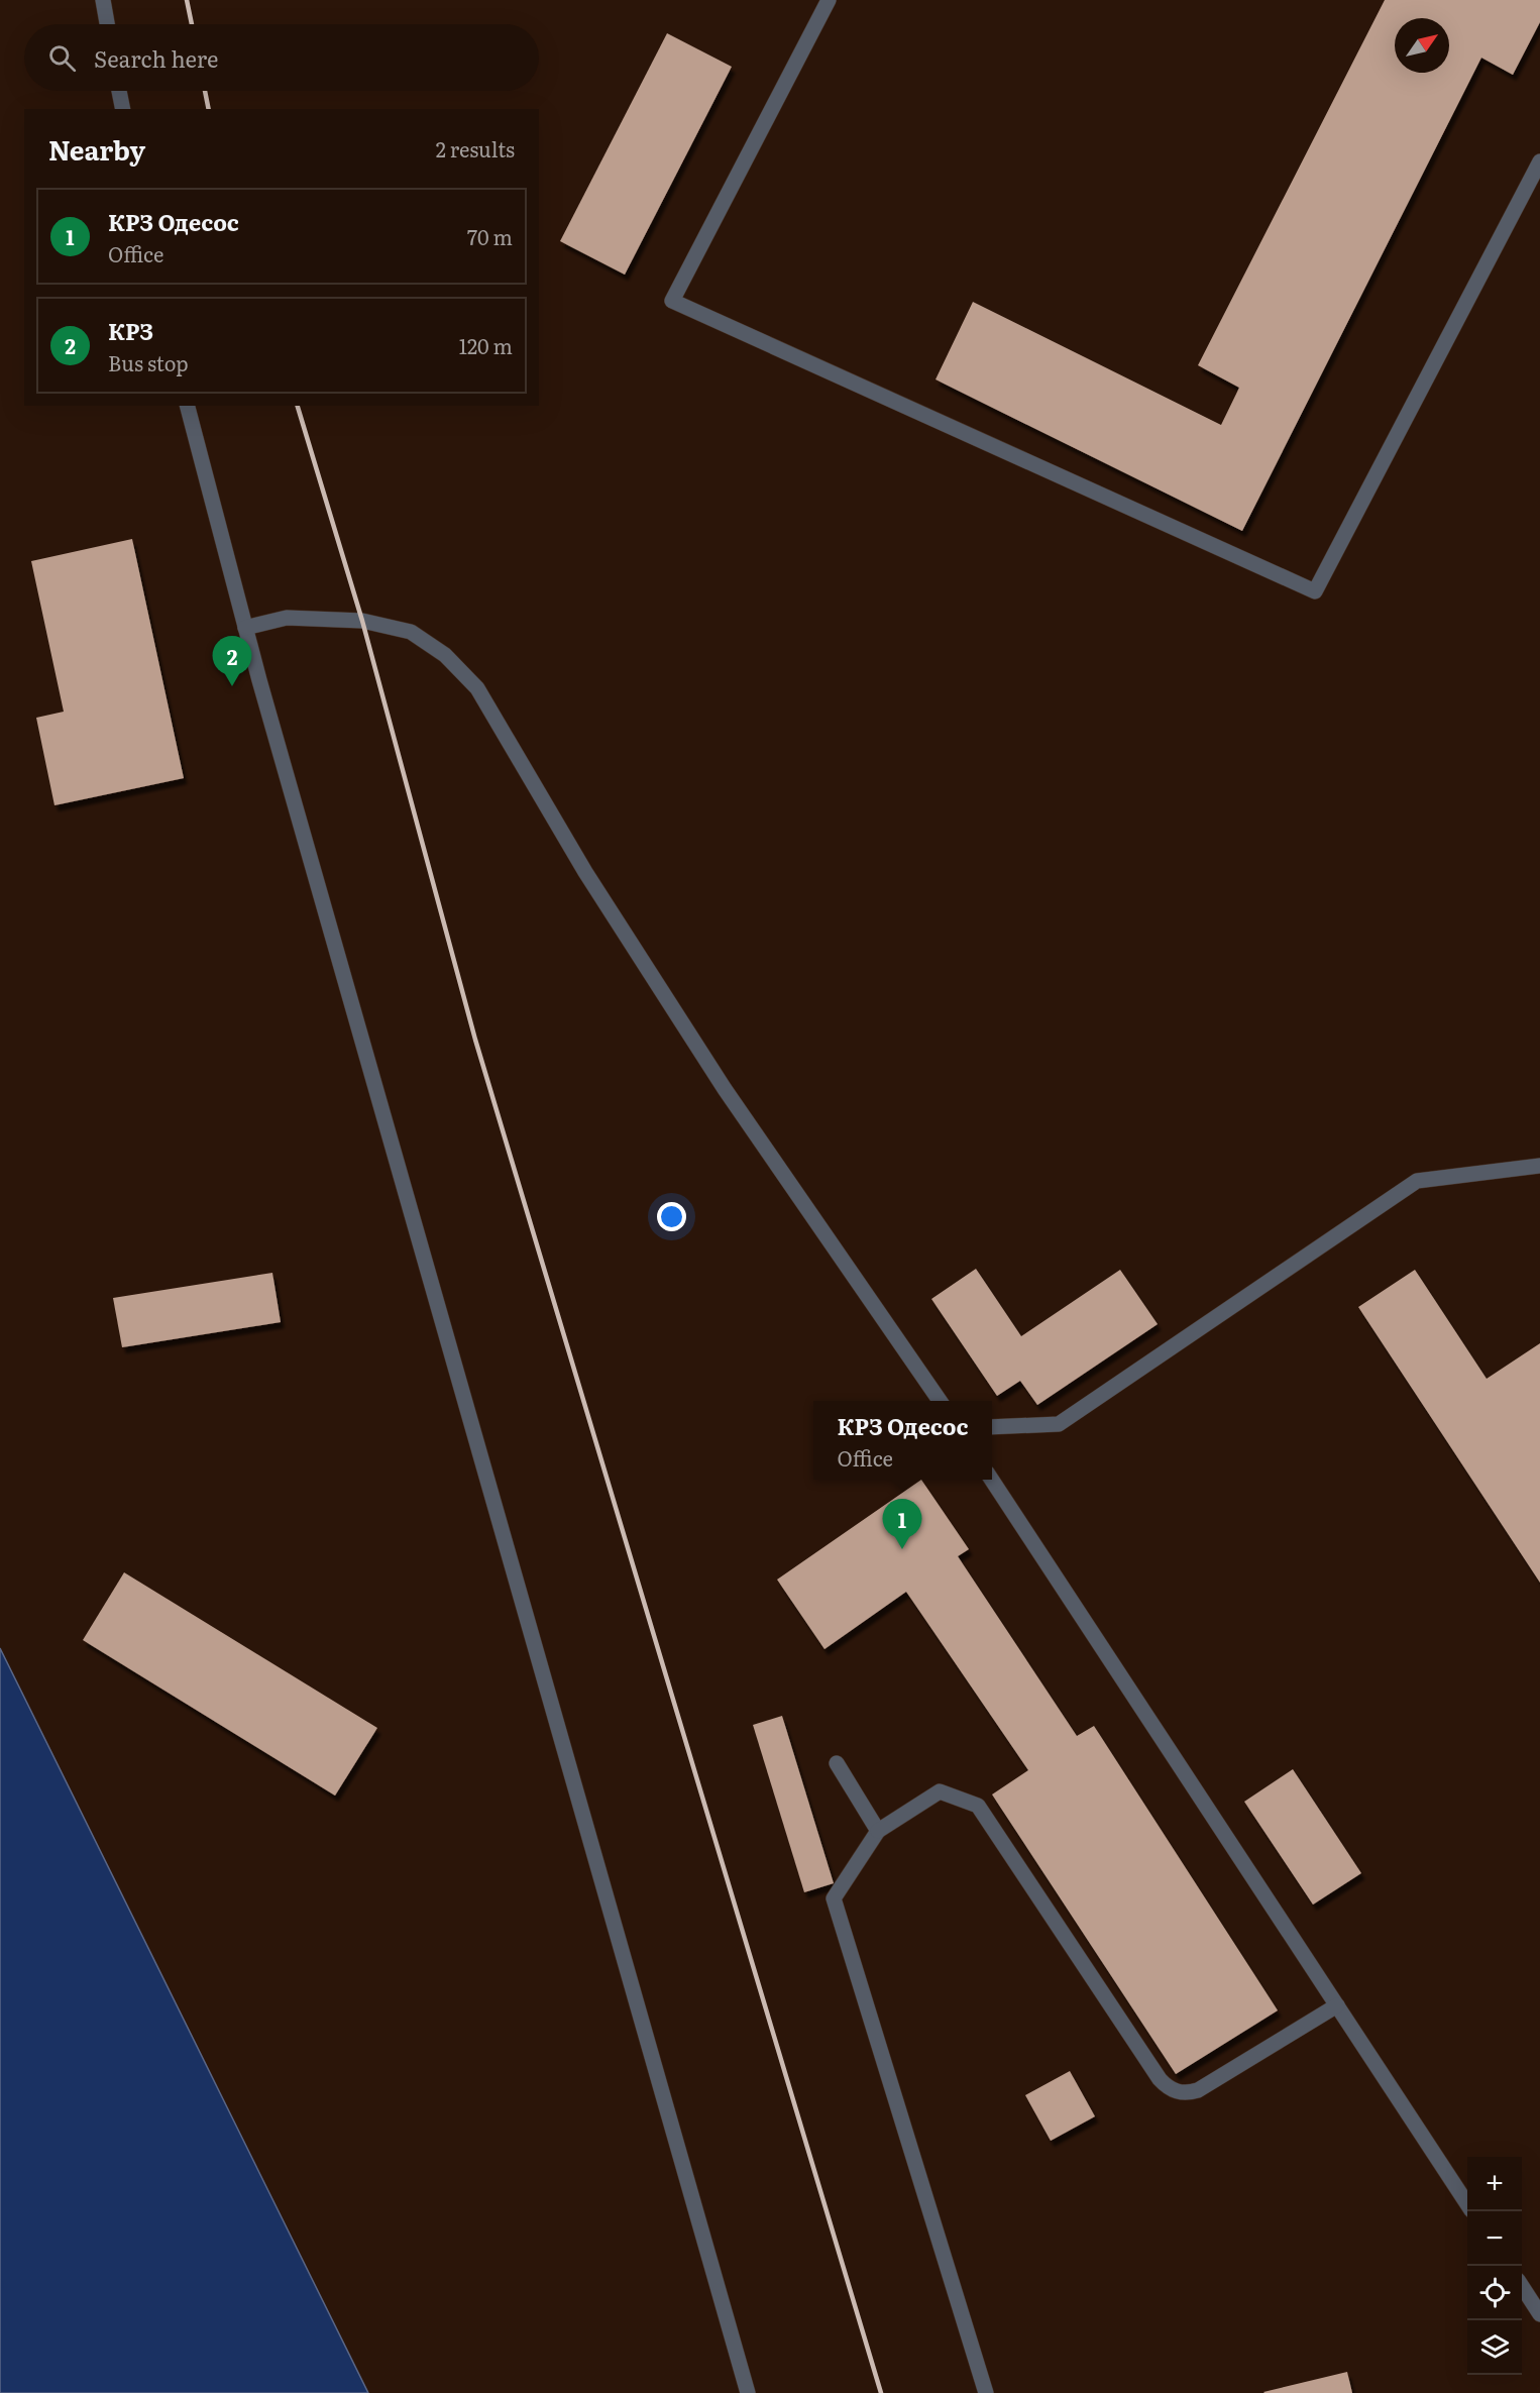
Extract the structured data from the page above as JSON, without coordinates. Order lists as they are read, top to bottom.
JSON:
{
  "north": "top right",
  "page": {
    "search": "Search here",
    "heading": ["Nearby", "2 results"],
    "list": [
      {
        "mark": "1",
        "name": "КРЗ Одесос",
        "note": "Office",
        "value": "70 m"
      },
      {
        "mark": "2",
        "name": "КРЗ",
        "note": "Bus stop",
        "value": "120 m"
      }
    ],
    "pins": ["2", "1"],
    "popup": ["КРЗ Одесос", "Office"],
    "map_buttons": ["+", "−"]
  }
}
